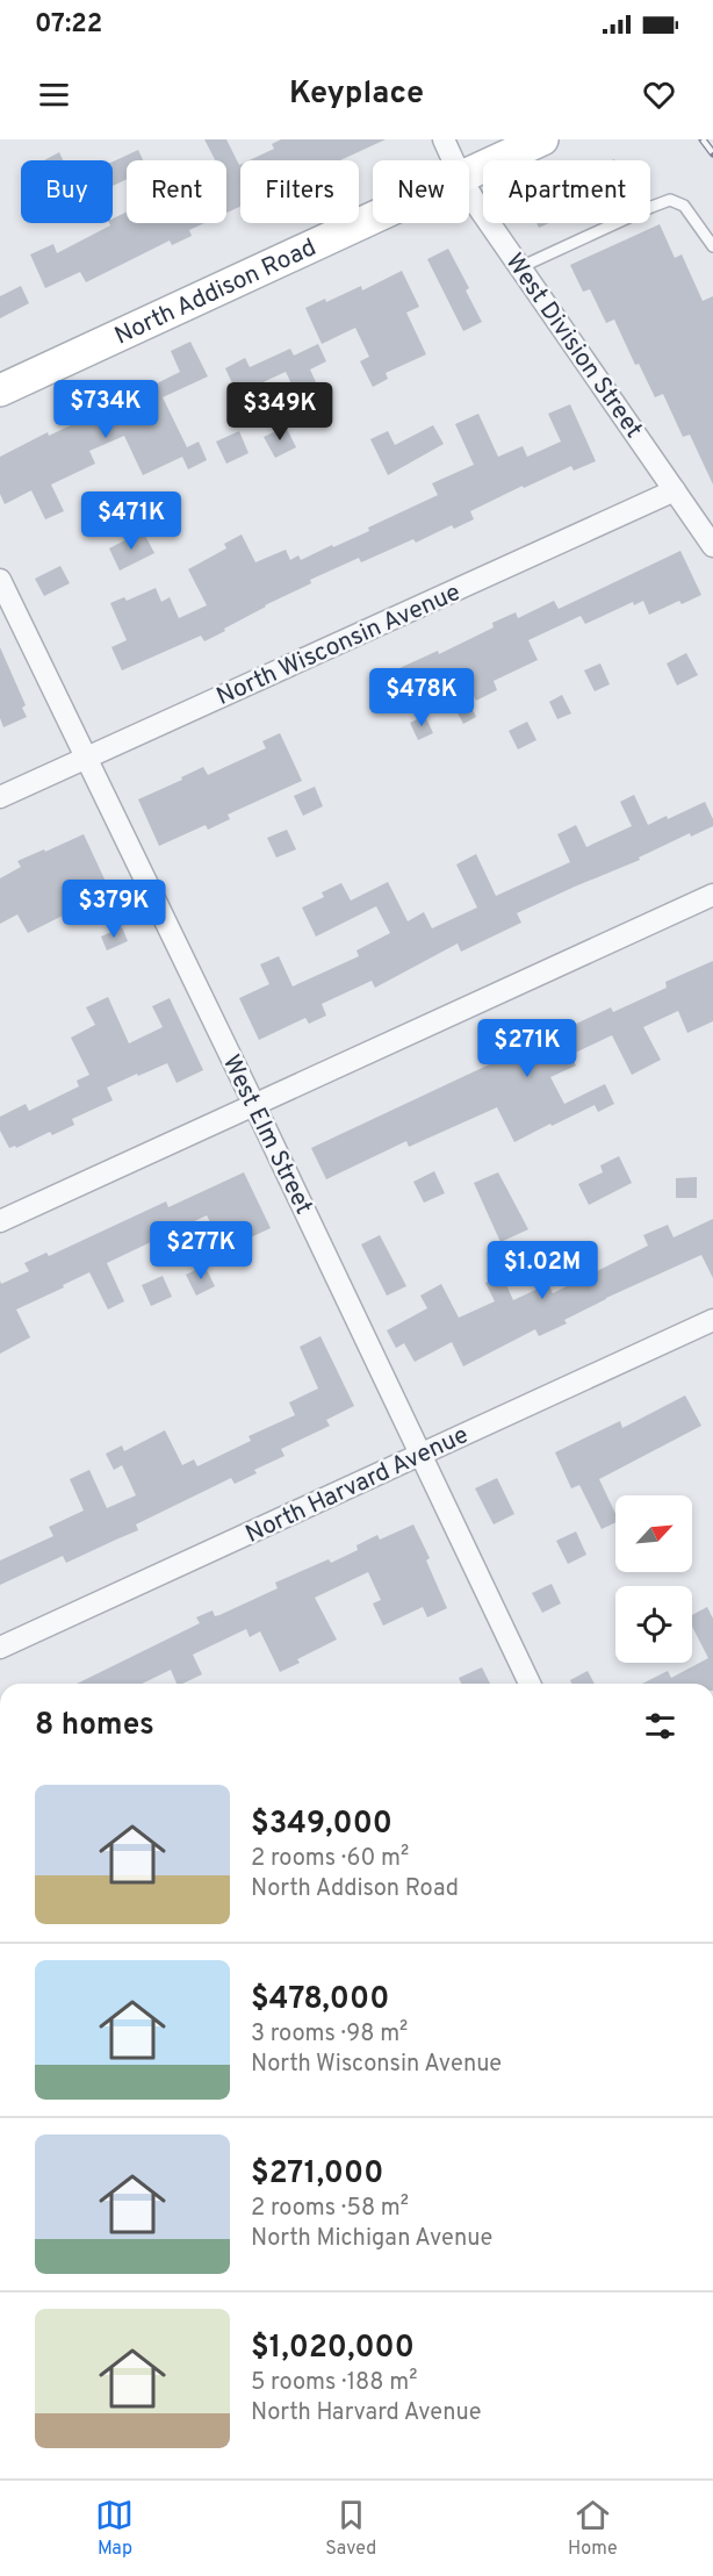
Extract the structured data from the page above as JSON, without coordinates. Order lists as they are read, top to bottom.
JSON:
{
  "streets": {
    "street": [
      "North Addison Road",
      "West Division Street",
      "North Wisconsin Avenue",
      "West Elm Street",
      "North Harvard Avenue"
    ]
  },
  "crossings": [
    ["West Division Street", "North Wisconsin Avenue"],
    ["North Wisconsin Avenue", "West Elm Street"],
    ["West Elm Street", "North Harvard Avenue"]
  ],
  "north": "top right",
  "page": {
    "status": "07:22",
    "header": "Keyplace",
    "chip": [
      "Buy",
      "Rent",
      "Filters",
      "New",
      "Apartment"
    ],
    "price": [
      "$734K",
      "$349K",
      "$471K",
      "$478K",
      "$379K",
      "$271K",
      "$277K",
      "$1.02M"
    ],
    "heading": "8 homes",
    "list": [
      {
        "name": "$349,000",
        "note": "2 rooms · 60 m² · North Addison Road"
      },
      {
        "name": "$478,000",
        "note": "3 rooms · 98 m² · North Wisconsin Avenue"
      },
      {
        "name": "$271,000",
        "note": "2 rooms · 58 m² · North Michigan Avenue"
      },
      {
        "name": "$1,020,000",
        "note": "5 rooms · 188 m² · North Harvard Avenue"
      }
    ],
    "tabs": ["Map", "Saved", "Home"]
  }
}
